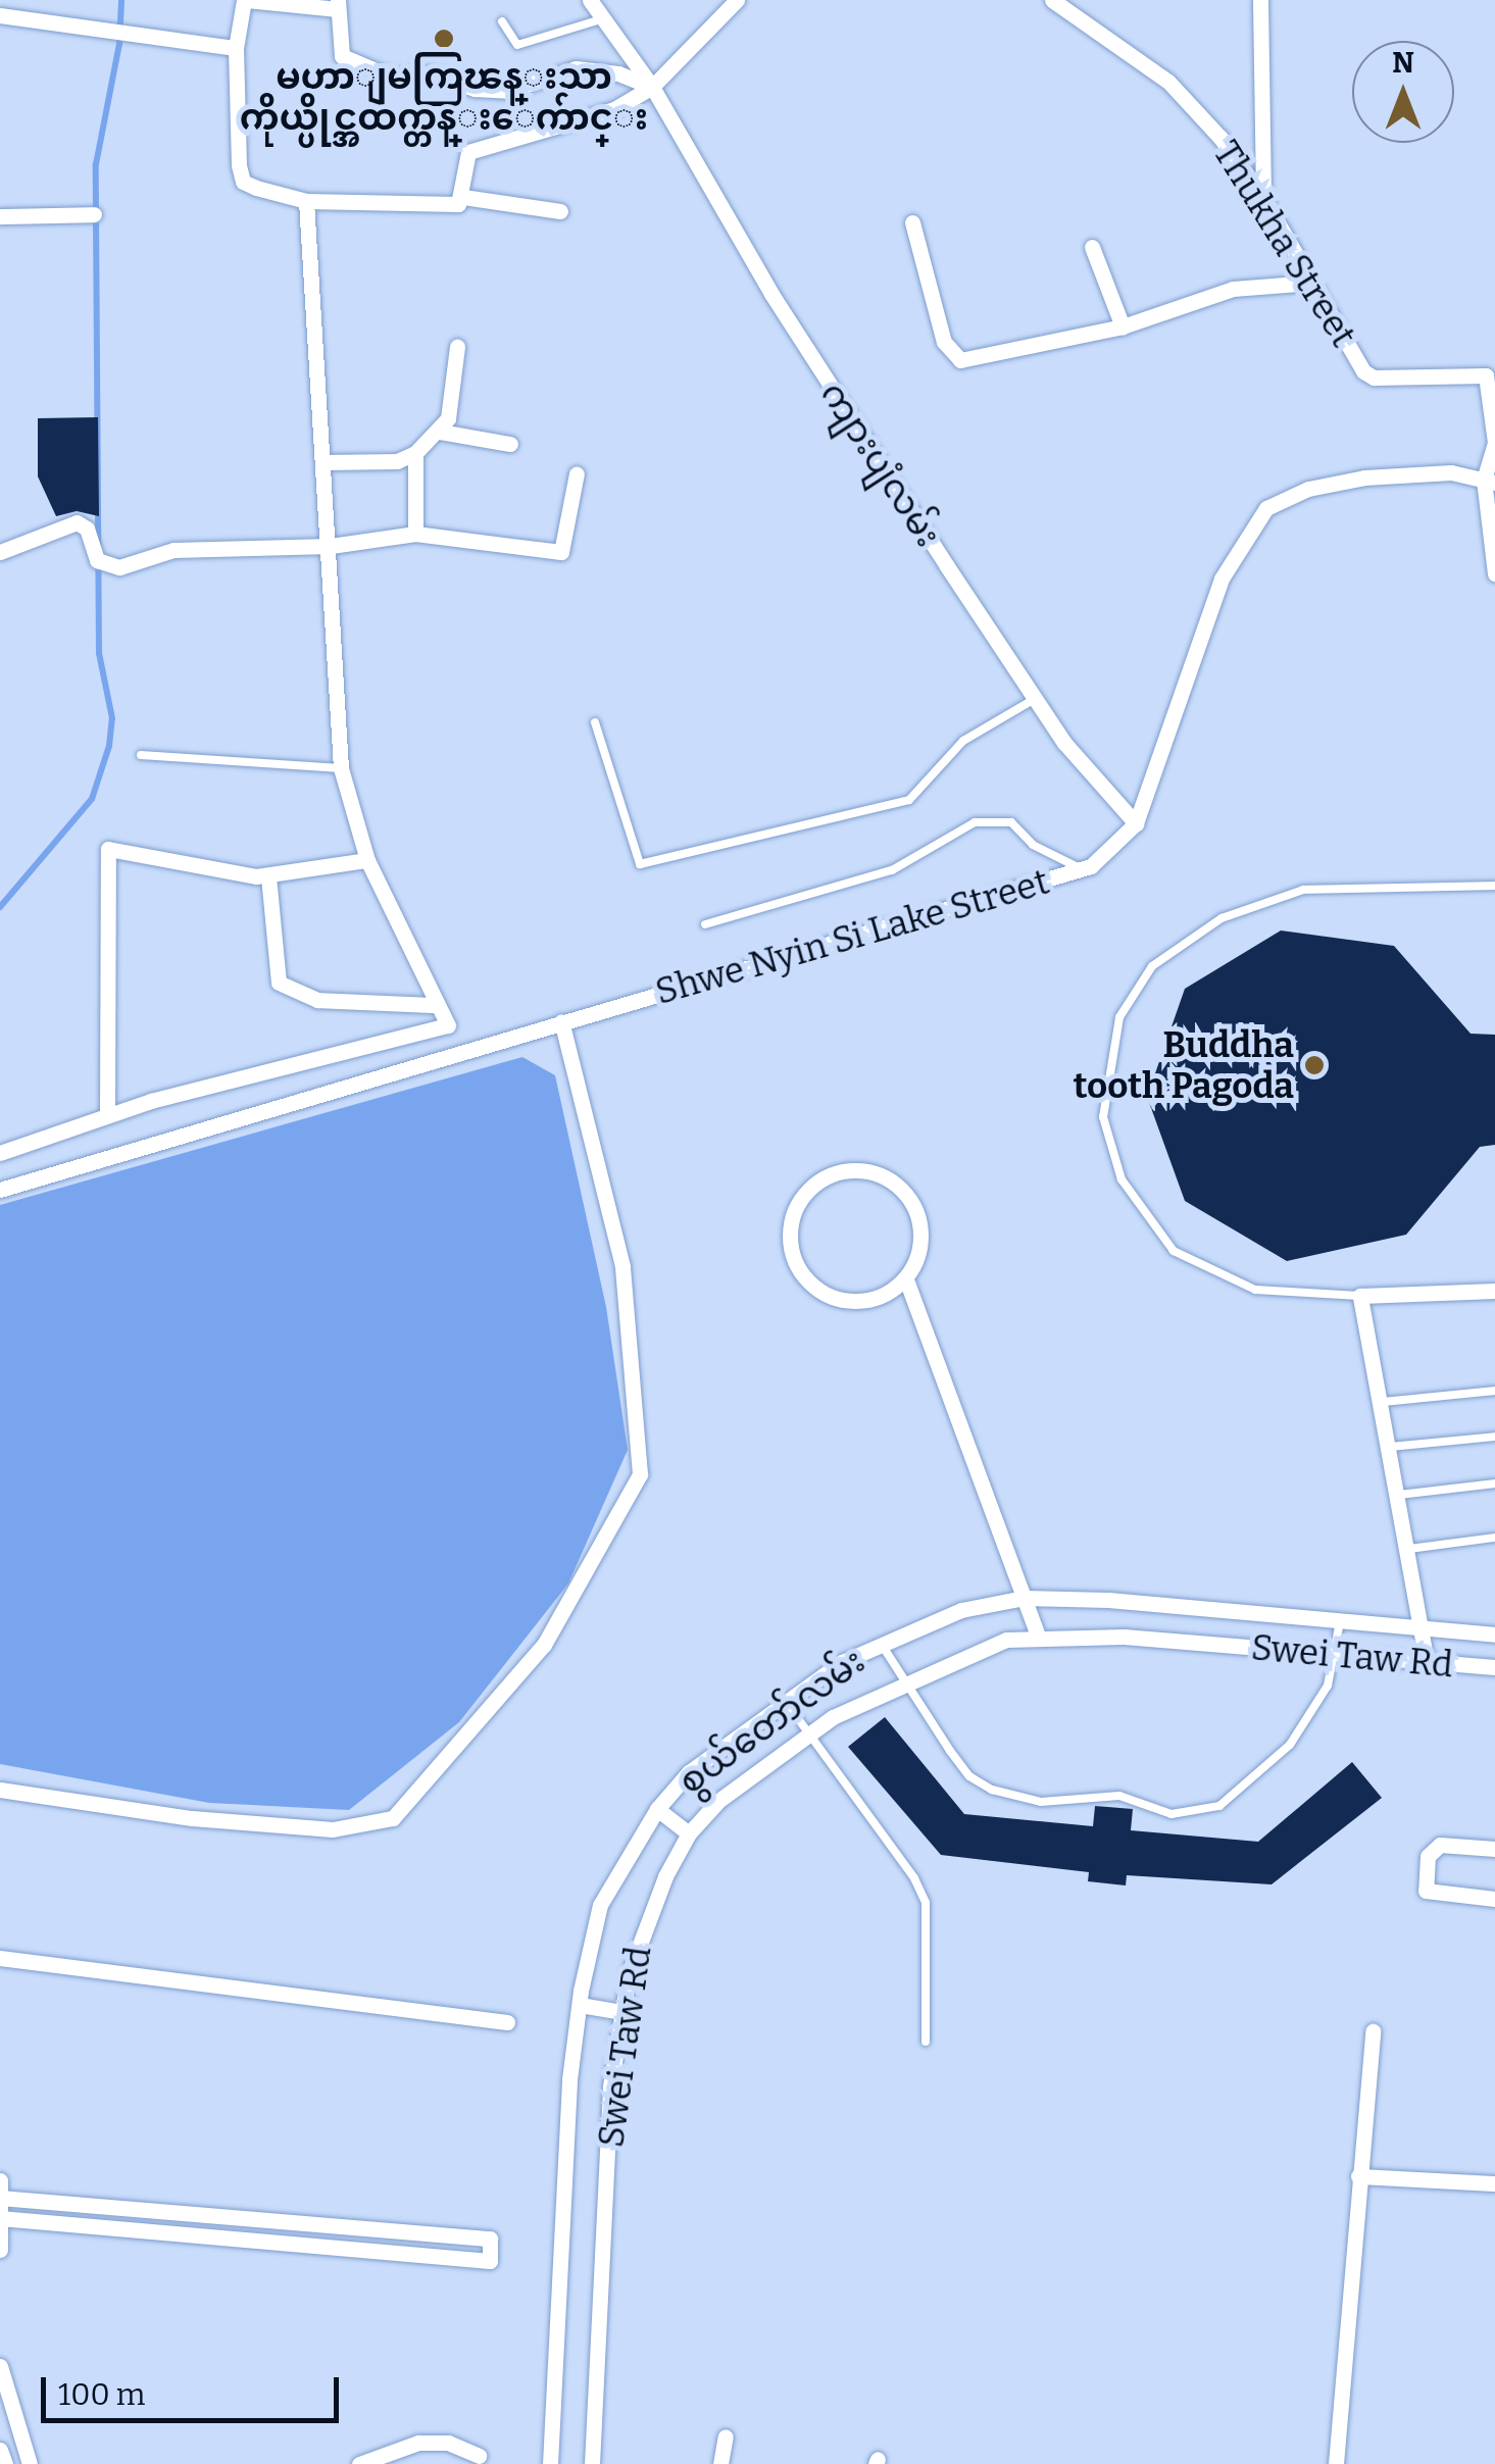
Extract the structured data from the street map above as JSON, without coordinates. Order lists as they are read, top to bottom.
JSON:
{
  "streets": {
    "street": [
      "Thukha Street",
      "ကျားပျံလမ်း",
      "Shwe Nyin Si Lake Street",
      "Swei Taw Rd",
      "စွယ်တော်လမ်း"
    ]
  },
  "crossings": [
    ["ကျားပျံလမ်း", "Shwe Nyin Si Lake Street"]
  ],
  "places": ["မဟာျမကြၽန္းသာ ကိုယ္ပိုင္အထက္တန္းေက်ာင္း", "Buddha tooth Pagoda"],
  "scale_bar": "100 m",
  "north": "top"
}
